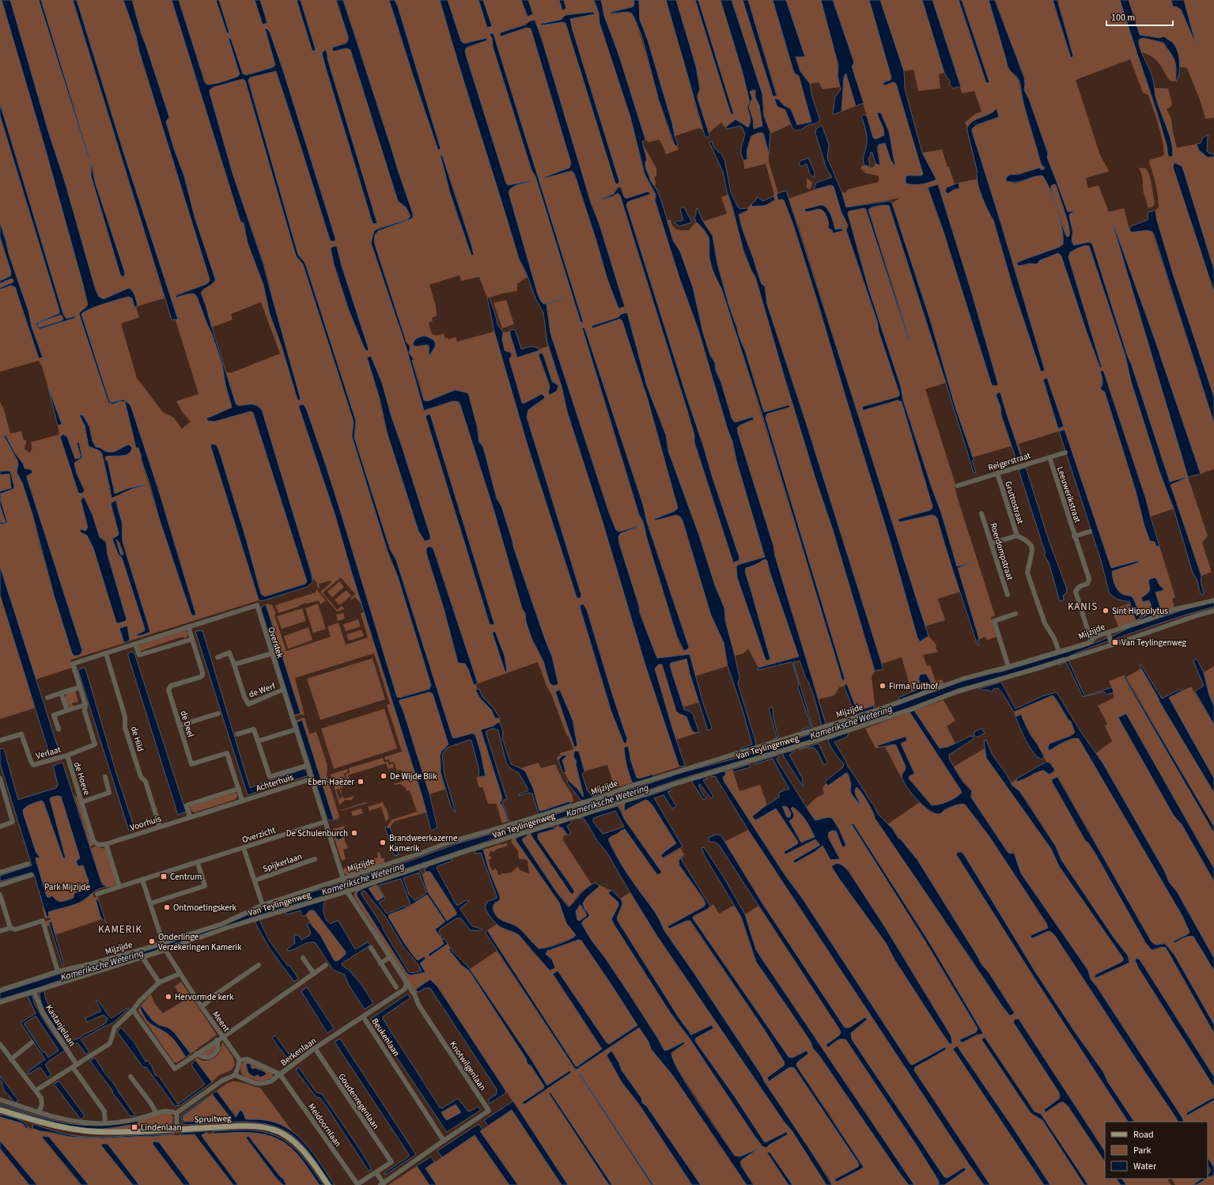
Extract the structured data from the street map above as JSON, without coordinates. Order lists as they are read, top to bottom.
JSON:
{
  "streets": {
    "main road": ["Spruitweg"],
    "street": [
      "Reigerstraat",
      "Leeuwerikstraat",
      "Gruttostraat",
      "Roerdompstraat",
      "Mijzijde",
      "Overstek",
      "de Werf",
      "de Deel",
      "de Hild",
      "Van Teylingenweg",
      "Verlaat",
      "de Hoeve",
      "Achterhuis",
      "Voorhuis",
      "Overzicht",
      "Spijkerlaan",
      "Meent",
      "Kastanjelaan",
      "Beukenlaan",
      "Berkenlaan",
      "Knotwilgenlaan",
      "Goudenregenlaan",
      "Meidoornlaan"
    ]
  },
  "crossings": [
    ["Reigerstraat", "Leeuwerikstraat"],
    ["Reigerstraat", "Gruttostraat"],
    ["Leeuwerikstraat", "Mijzijde"],
    ["Mijzijde", "Overstek"],
    ["Mijzijde", "Van Teylingenweg"],
    ["Mijzijde", "Spijkerlaan"],
    ["Mijzijde", "Meent"],
    ["Overstek", "de Werf"],
    ["Overstek", "de Deel"],
    ["Overstek", "de Hild"],
    ["Overstek", "Van Teylingenweg"],
    ["Overstek", "de Hoeve"],
    ["Overstek", "Achterhuis"],
    ["Overstek", "Overzicht"],
    ["de Deel", "Achterhuis"],
    ["de Deel", "Voorhuis"],
    ["de Hild", "Voorhuis"],
    ["Van Teylingenweg", "Meent"],
    ["Van Teylingenweg", "Kastanjelaan"],
    ["Verlaat", "de Hoeve"],
    ["de Hoeve", "Voorhuis"],
    ["Achterhuis", "Voorhuis"],
    ["Overzicht", "Spijkerlaan"],
    ["Overzicht", "Meent"],
    ["Meent", "Berkenlaan"],
    ["Beukenlaan", "Berkenlaan"],
    ["Beukenlaan", "Knotwilgenlaan"],
    ["Berkenlaan", "Goudenregenlaan"],
    ["Berkenlaan", "Meidoornlaan"]
  ],
  "districts": ["KANIS", "KAMERIK"],
  "water": ["Kameriksche Wetering"],
  "parks": ["Park Mijzijde"],
  "places": {
    "other": [
      "Sint Hippolytus",
      "Firma Tuithof",
      "De Wijde Blik",
      "Eben-Haëzer",
      "De Schulenburch",
      "Brandweerkazerne Kamerik",
      "Ontmoetingskerk",
      "Onderlinge Verzekeringen Kamerik",
      "Hervormde kerk"
    ],
    "transit": ["Van Teylingenweg", "Centrum", "Lindenlaan"]
  },
  "legend": ["Road", "Park", "Water"],
  "scale_bar": "100 m"
}
